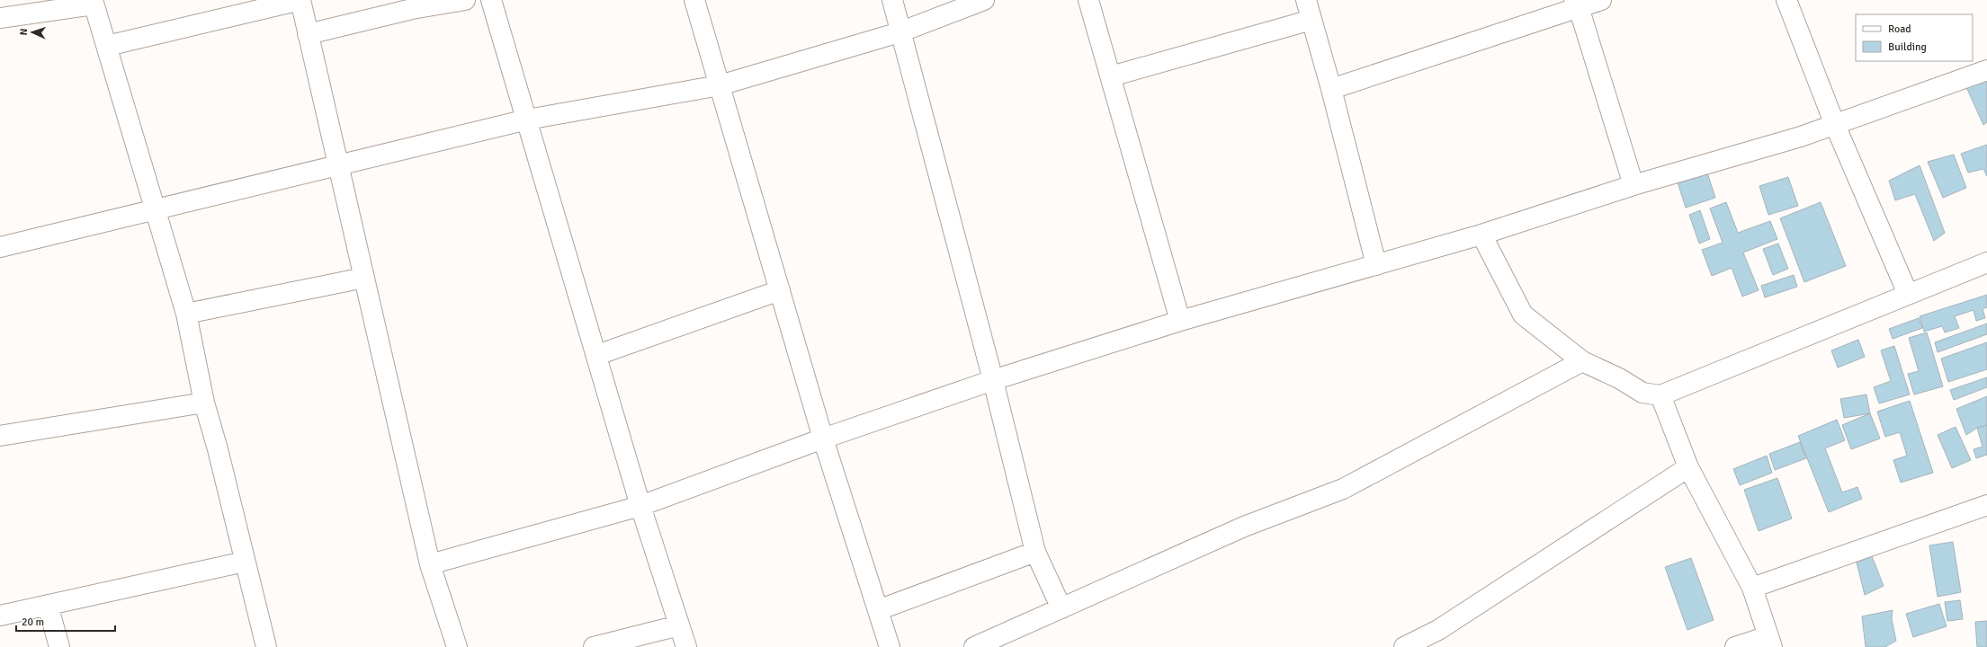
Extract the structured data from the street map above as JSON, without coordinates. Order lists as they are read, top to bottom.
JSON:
{
  "legend": ["Road", "Building"],
  "scale_bar": "20 m",
  "north": "left"
}
